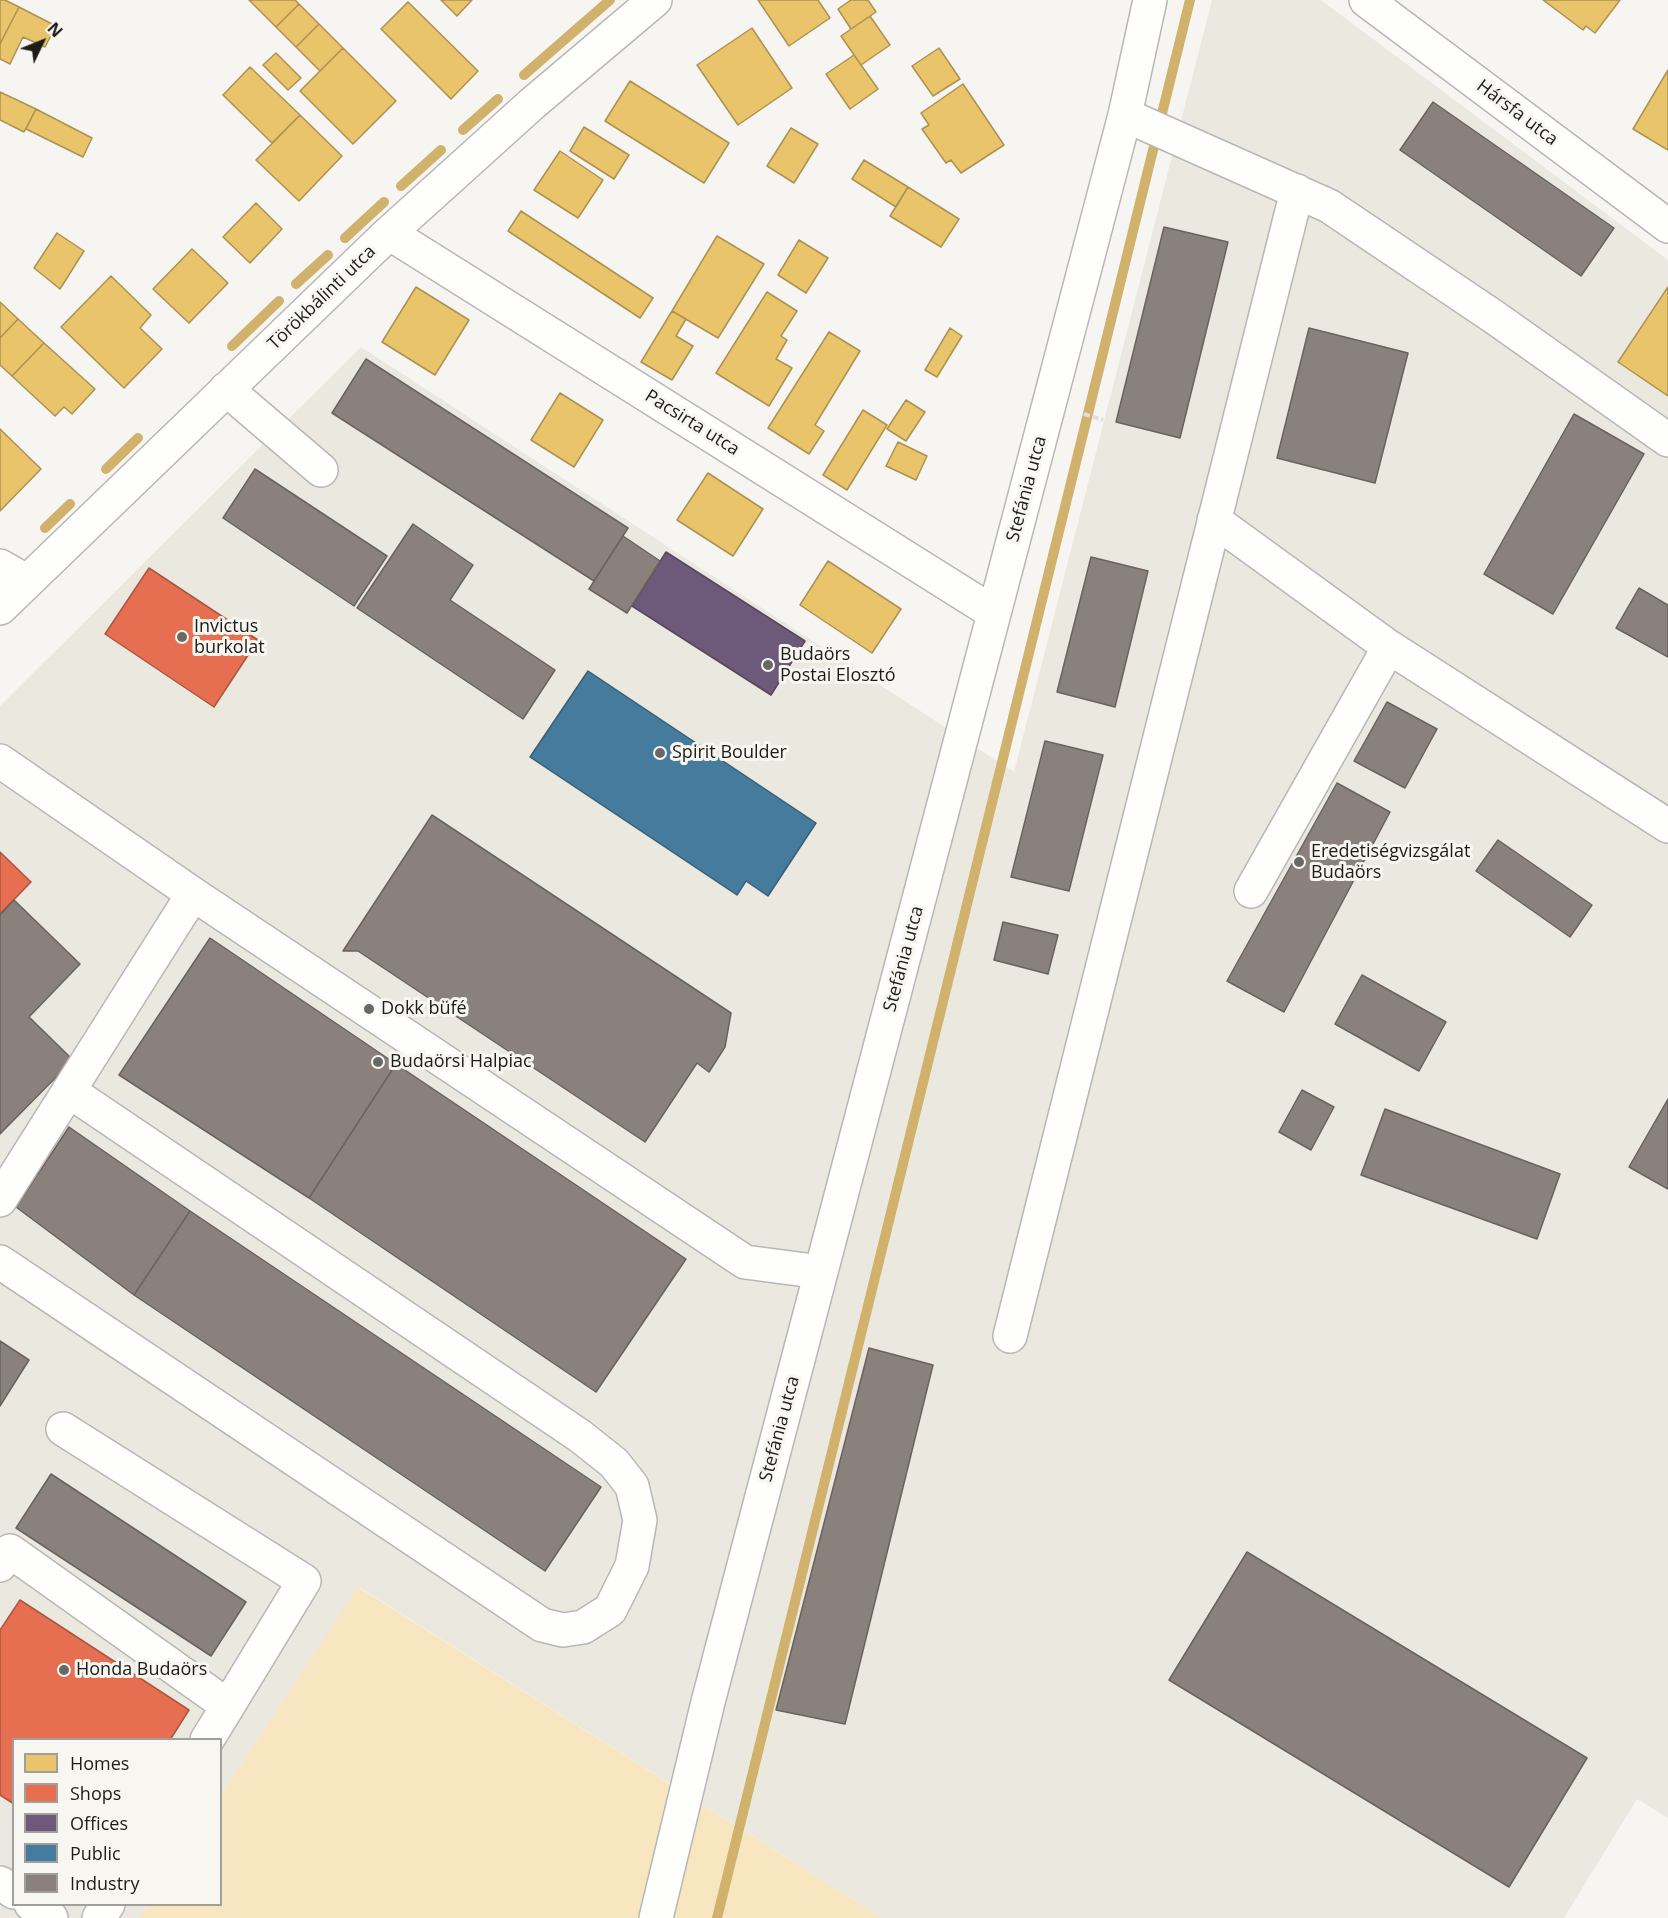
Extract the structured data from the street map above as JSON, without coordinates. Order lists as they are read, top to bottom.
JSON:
{
  "streets": {
    "street": [
      "Hársfa utca",
      "Törökbálinti utca",
      "Pacsirta utca",
      "Stefánia utca"
    ]
  },
  "crossings": [
    ["Törökbálinti utca", "Pacsirta utca"],
    ["Pacsirta utca", "Stefánia utca"]
  ],
  "places": [
    "Invictus burkolat",
    "Budaörs Postai Elosztó",
    "Spirit Boulder",
    "Eredetiségvizsgálat Budaörs",
    "Dokk büfé",
    "Budaörsi Halpiac",
    "Honda Budaörs"
  ],
  "legend": [
    "Homes",
    "Shops",
    "Offices",
    "Public",
    "Industry"
  ],
  "north": "top right"
}
